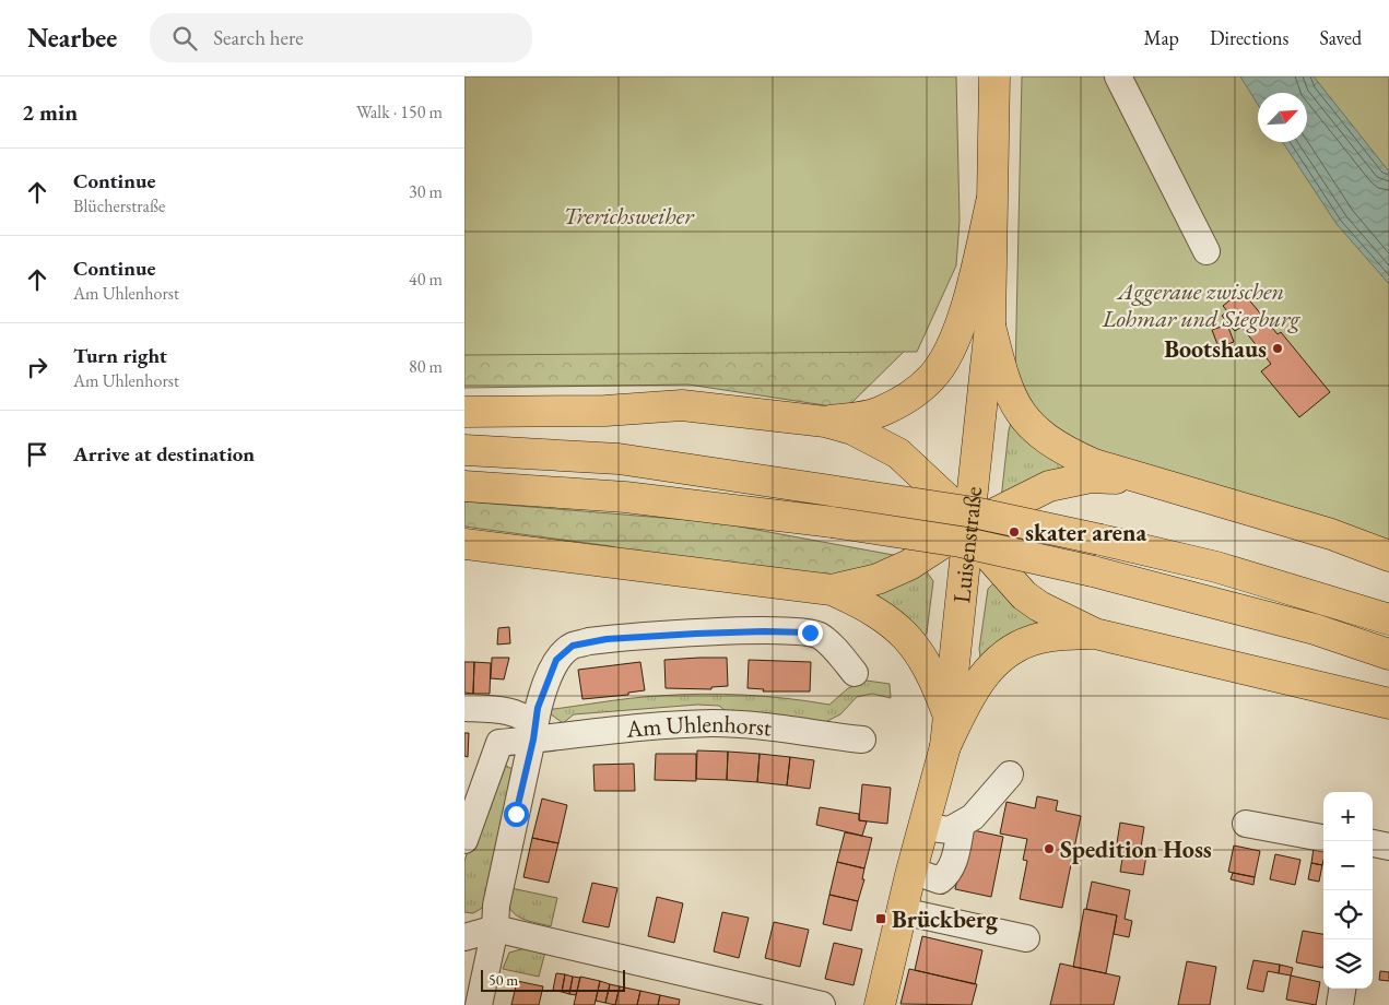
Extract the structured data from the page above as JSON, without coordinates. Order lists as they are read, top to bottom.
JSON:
{
  "streets": {
    "main road": ["Luisenstraße"],
    "street": ["Am Uhlenhorst"]
  },
  "parks": ["Trerichsweiher", "Aggeraue zwischen Lohmar und Siegburg"],
  "places": {
    "other": ["Bootshaus", "skater arena", "Spedition Hoss"],
    "transit": ["Brückberg"]
  },
  "scale_bar": "50 m",
  "north": "top right",
  "page": {
    "header": "Nearbee",
    "search": "Search here",
    "nav": ["Map", "Directions", "Saved"],
    "heading": ["2 min", "Walk · 150 m"],
    "list": [
      ["Continue", "Blücherstraße", "30 m"],
      ["Continue", "Am Uhlenhorst", "40 m"],
      ["Turn right", "Am Uhlenhorst", "80 m"],
      "Arrive at destination"
    ],
    "map_buttons": ["+", "−"],
    "scale": "50 m"
  }
}
